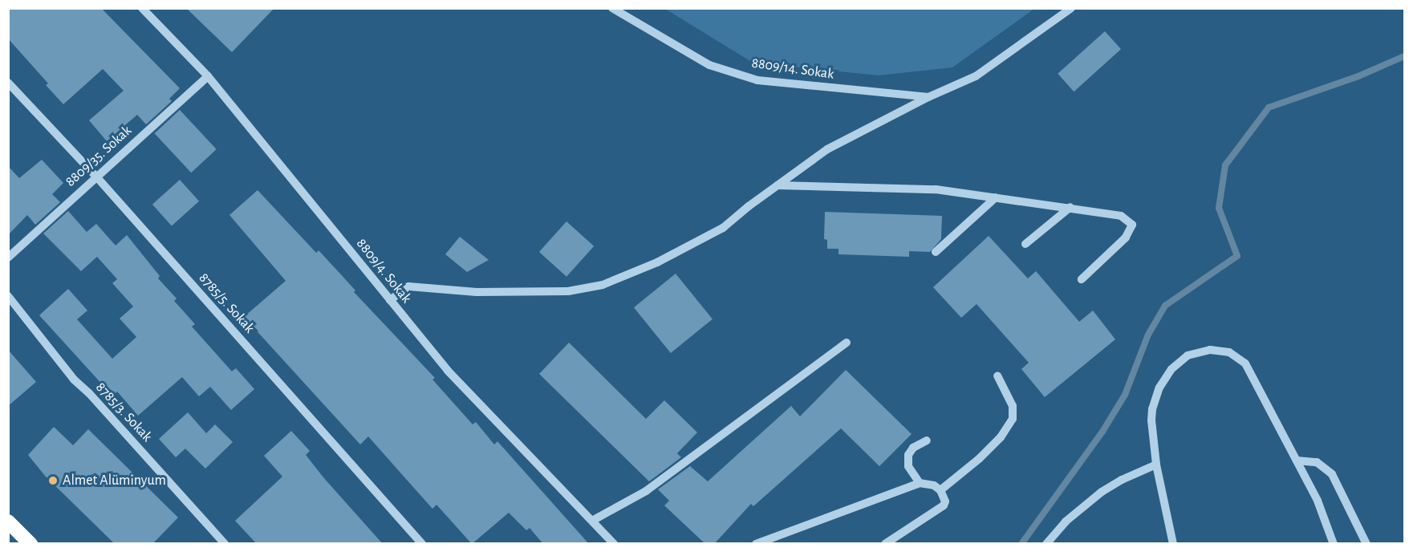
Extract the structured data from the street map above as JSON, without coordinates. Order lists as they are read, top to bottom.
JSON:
{
  "streets": {
    "street": [
      "8809/14. Sokak",
      "8809/35. Sokak",
      "8809/4. Sokak",
      "8785/5. Sokak",
      "8785/3. Sokak"
    ]
  },
  "crossings": [
    ["8809/35. Sokak", "8809/4. Sokak"],
    ["8809/35. Sokak", "8785/5. Sokak"]
  ],
  "places": ["Almet Alüminyum"]
}
